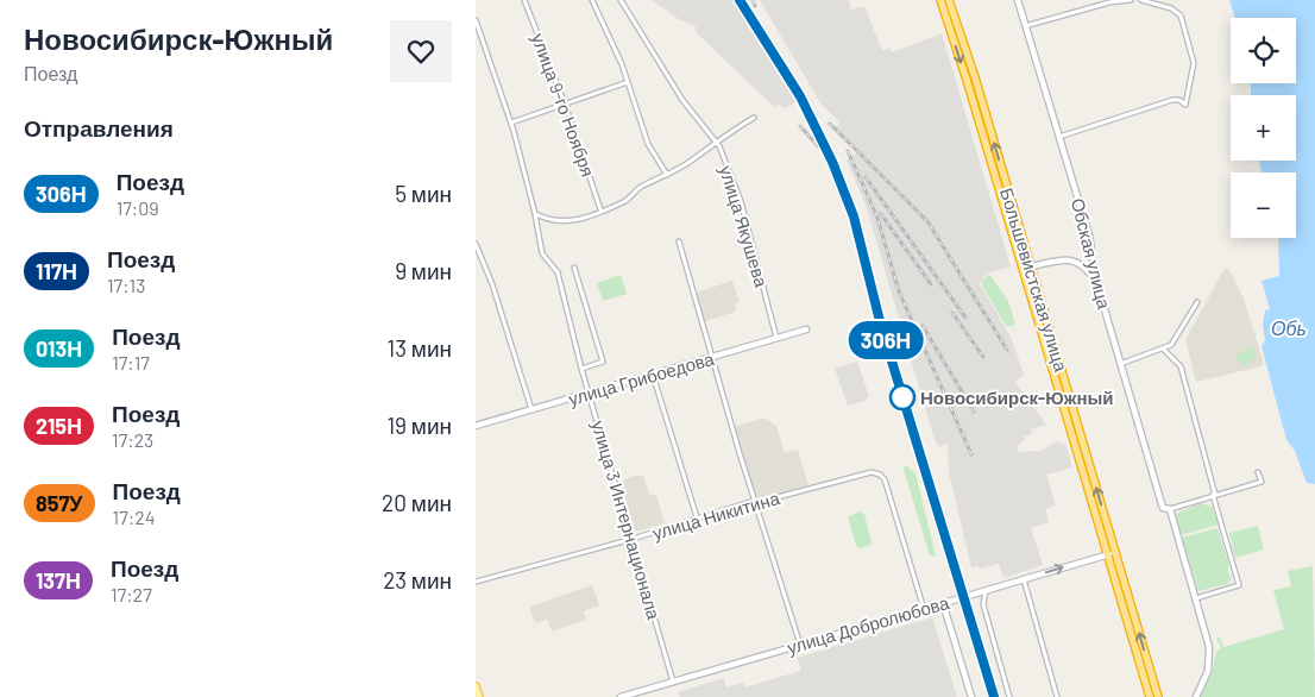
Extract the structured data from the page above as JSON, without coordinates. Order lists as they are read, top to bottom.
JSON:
{
  "streets": {
    "highway": ["Большевистская улица"],
    "street": [
      "улица 9-го Ноября",
      "улица Якушева",
      "Обская улица",
      "улица Грибоедова",
      "улица Никитина",
      "улица 3 Интернационала",
      "улица Добролюбова"
    ]
  },
  "crossings": [
    ["улица Якушева", "улица Грибоедова"],
    ["Большевистская улица", "улица Добролюбова"],
    ["улица Грибоедова", "улица 3 Интернационала"],
    ["улица Никитина", "улица 3 Интернационала"],
    ["улица Никитина", "улица Добролюбова"],
    ["улица 3 Интернационала", "улица Добролюбова"]
  ],
  "water": ["Обь"],
  "places": ["Новосибирск-Южный"],
  "page": {
    "heading": [
      ["Новосибирск-Южный", "Поезд"],
      "Отправления"
    ],
    "on_map": "306Н",
    "map_buttons": ["+", "−"],
    "list": [
      {
        "mark": "306Н",
        "name": "Поезд",
        "note": "17:09",
        "value": "5 мин"
      },
      {
        "mark": "117Н",
        "name": "Поезд",
        "note": "17:13",
        "value": "9 мин"
      },
      {
        "mark": "013Н",
        "name": "Поезд",
        "note": "17:17",
        "value": "13 мин"
      },
      {
        "mark": "215Н",
        "name": "Поезд",
        "note": "17:23",
        "value": "19 мин"
      },
      {
        "mark": "857У",
        "name": "Поезд",
        "note": "17:24",
        "value": "20 мин"
      },
      {
        "mark": "137Н",
        "name": "Поезд",
        "note": "17:27",
        "value": "23 мин"
      }
    ]
  }
}
